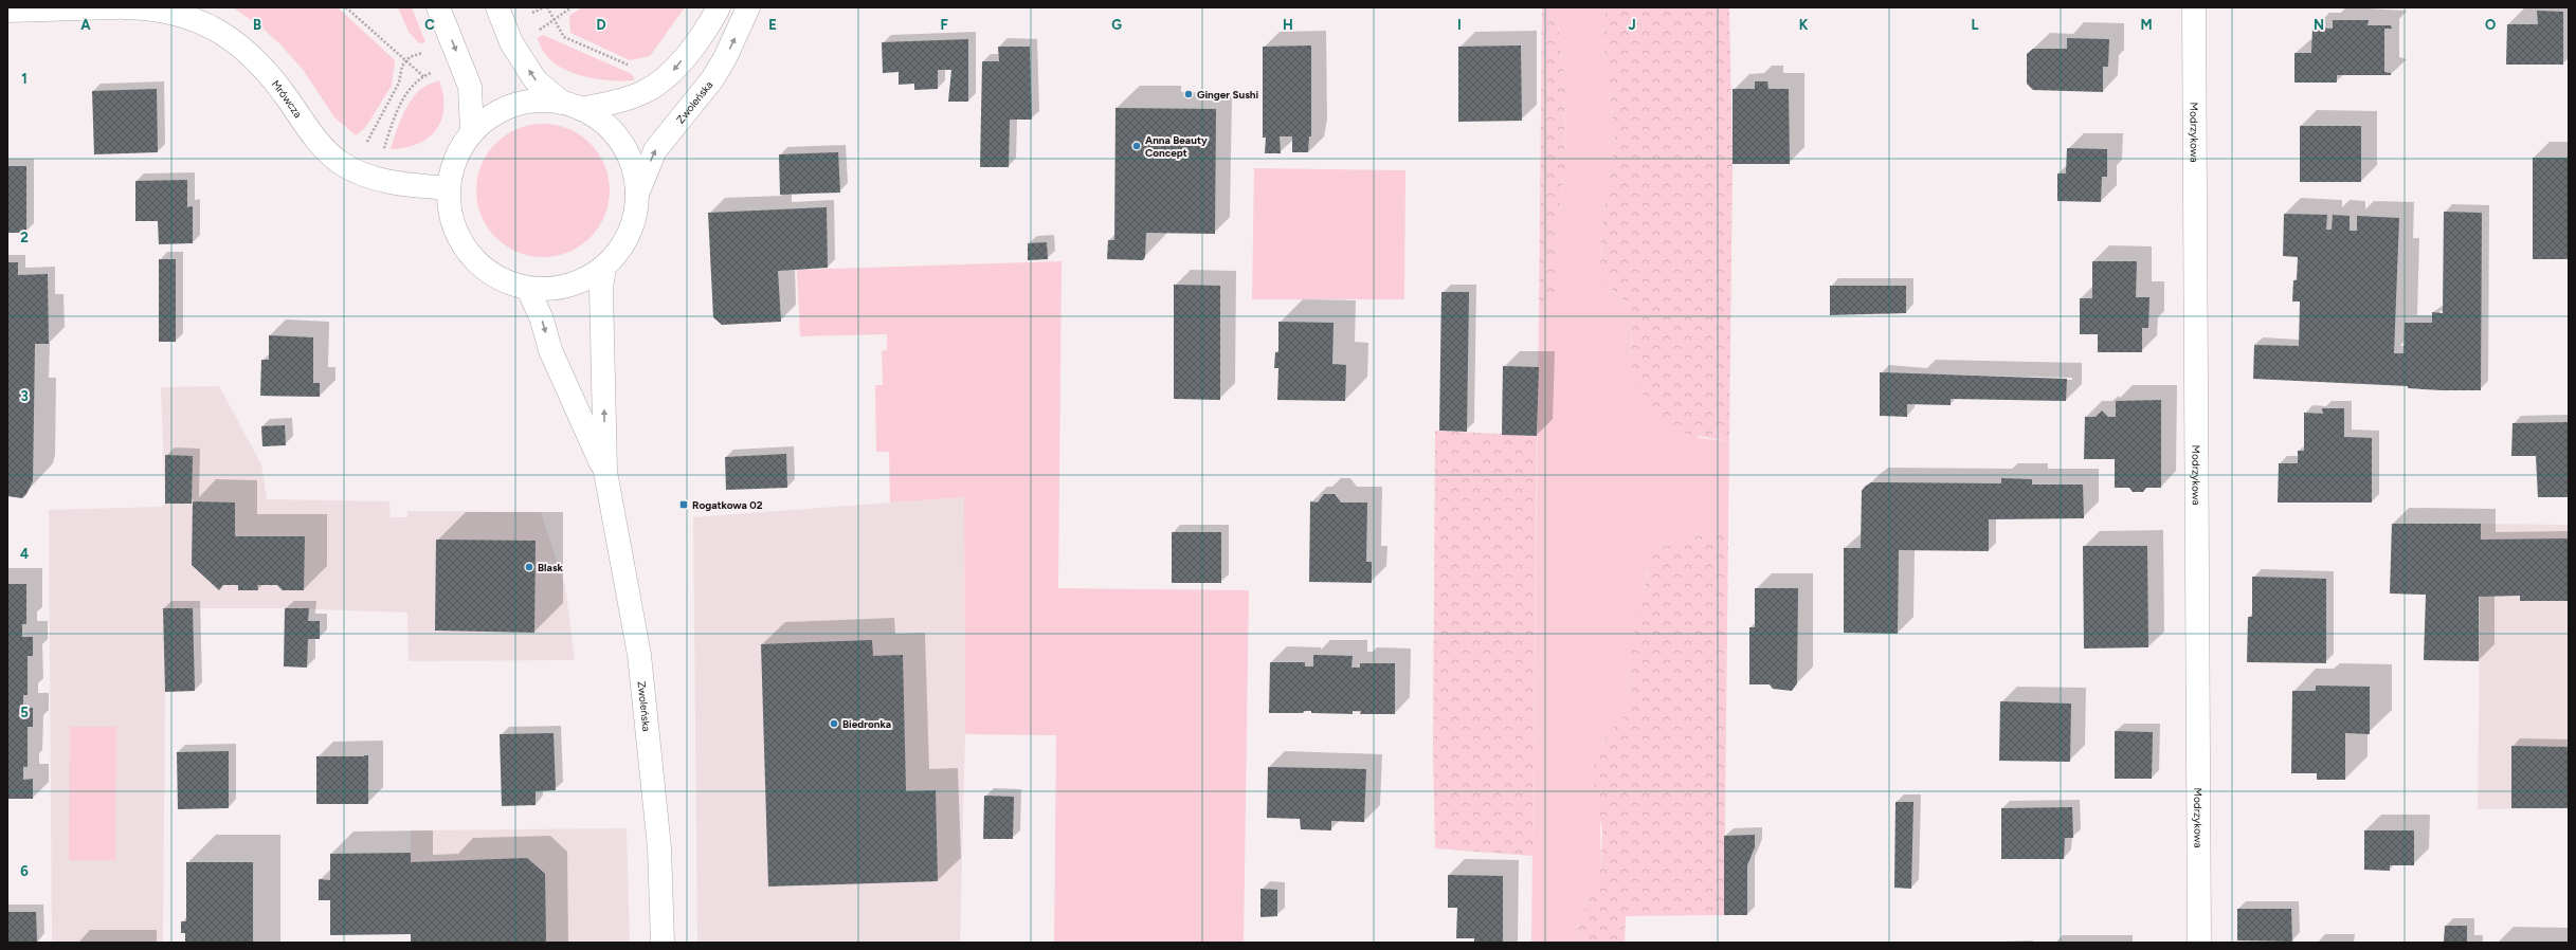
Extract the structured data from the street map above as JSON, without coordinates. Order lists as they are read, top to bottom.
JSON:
{
  "streets": {
    "street": ["Mrówcza", "Zwoleńska", "Modrzykowa"]
  },
  "places": {
    "other": [
      "Ginger Sushi",
      "Anna Beauty Concept",
      "Blask",
      "Biedronka"
    ],
    "transit": ["Rogatkowa 02"]
  },
  "grid": {
    "columns": [
      "A",
      "B",
      "C",
      "D",
      "E",
      "F",
      "G",
      "H",
      "I",
      "J",
      "K",
      "L",
      "M",
      "N",
      "O"
    ],
    "rows": [
      "1",
      "2",
      "3",
      "4",
      "5",
      "6"
    ]
  }
}
